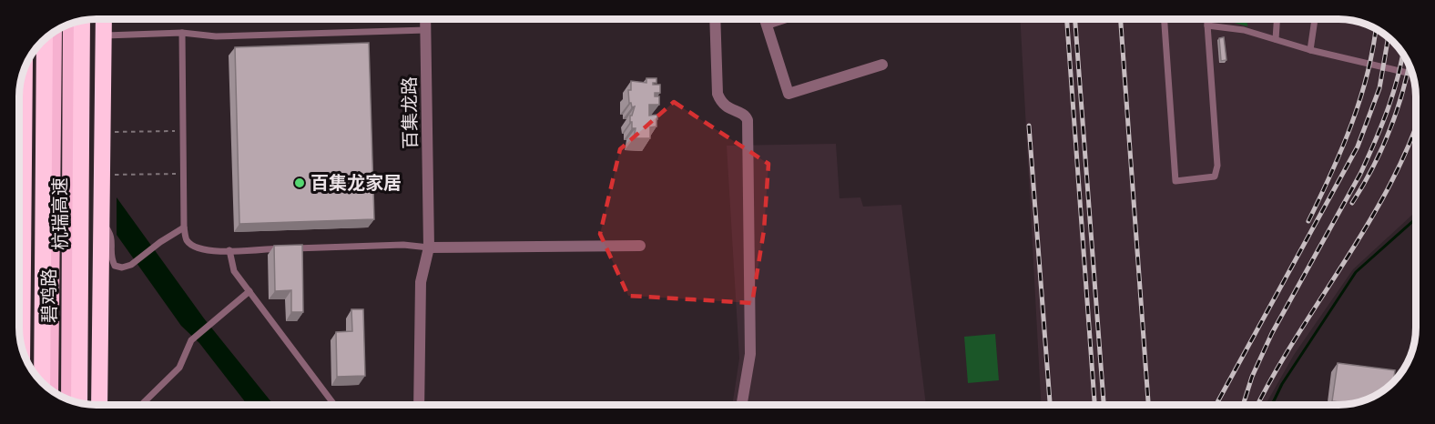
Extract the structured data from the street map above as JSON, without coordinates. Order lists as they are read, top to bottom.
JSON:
{
  "streets": {
    "highway": ["杭瑞高速", "碧鸡路"],
    "street": ["百集龙路"]
  },
  "places": ["百集龙家居"]
}
